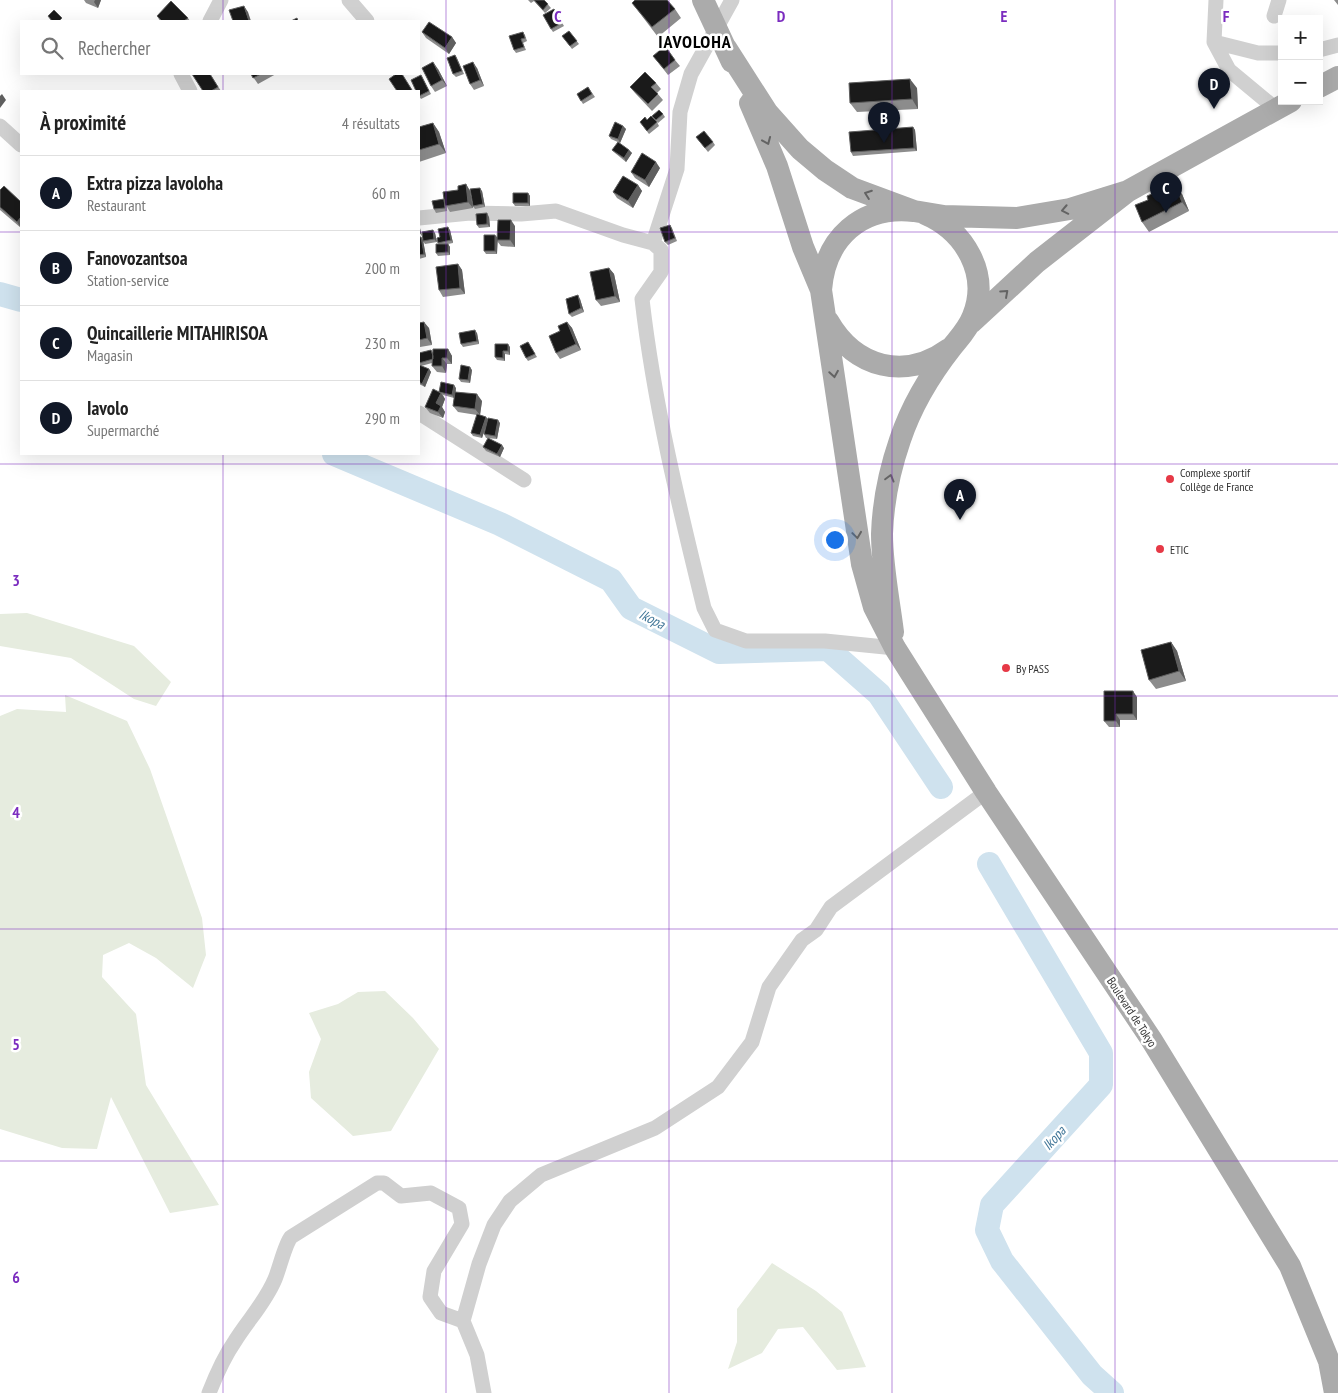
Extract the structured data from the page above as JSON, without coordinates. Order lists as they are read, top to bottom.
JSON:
{
  "streets": {
    "main road": ["Boulevard de Tokyo"]
  },
  "districts": ["IAVOLOHA"],
  "water": ["Ikopa"],
  "places": ["Complexe sportif Collège de France", "ETIC", "By PASS"],
  "page": {
    "map_buttons": ["+", "−"],
    "search": "Rechercher",
    "pins": [
      "D",
      "B",
      "C",
      "A"
    ],
    "heading": ["À proximité", "4 résultats"],
    "list": [
      {
        "mark": "A",
        "name": "Extra pizza Iavoloha",
        "note": "Restaurant",
        "value": "60 m"
      },
      {
        "mark": "B",
        "name": "Fanovozantsoa",
        "note": "Station-service",
        "value": "200 m"
      },
      {
        "mark": "C",
        "name": "Quincaillerie MITAHIRISOA",
        "note": "Magasin",
        "value": "230 m"
      },
      {
        "mark": "D",
        "name": "Iavolo",
        "note": "Supermarché",
        "value": "290 m"
      }
    ]
  },
  "grid": {
    "columns": [
      "C",
      "D",
      "E",
      "F"
    ],
    "rows": [
      "3",
      "4",
      "5",
      "6"
    ]
  }
}
